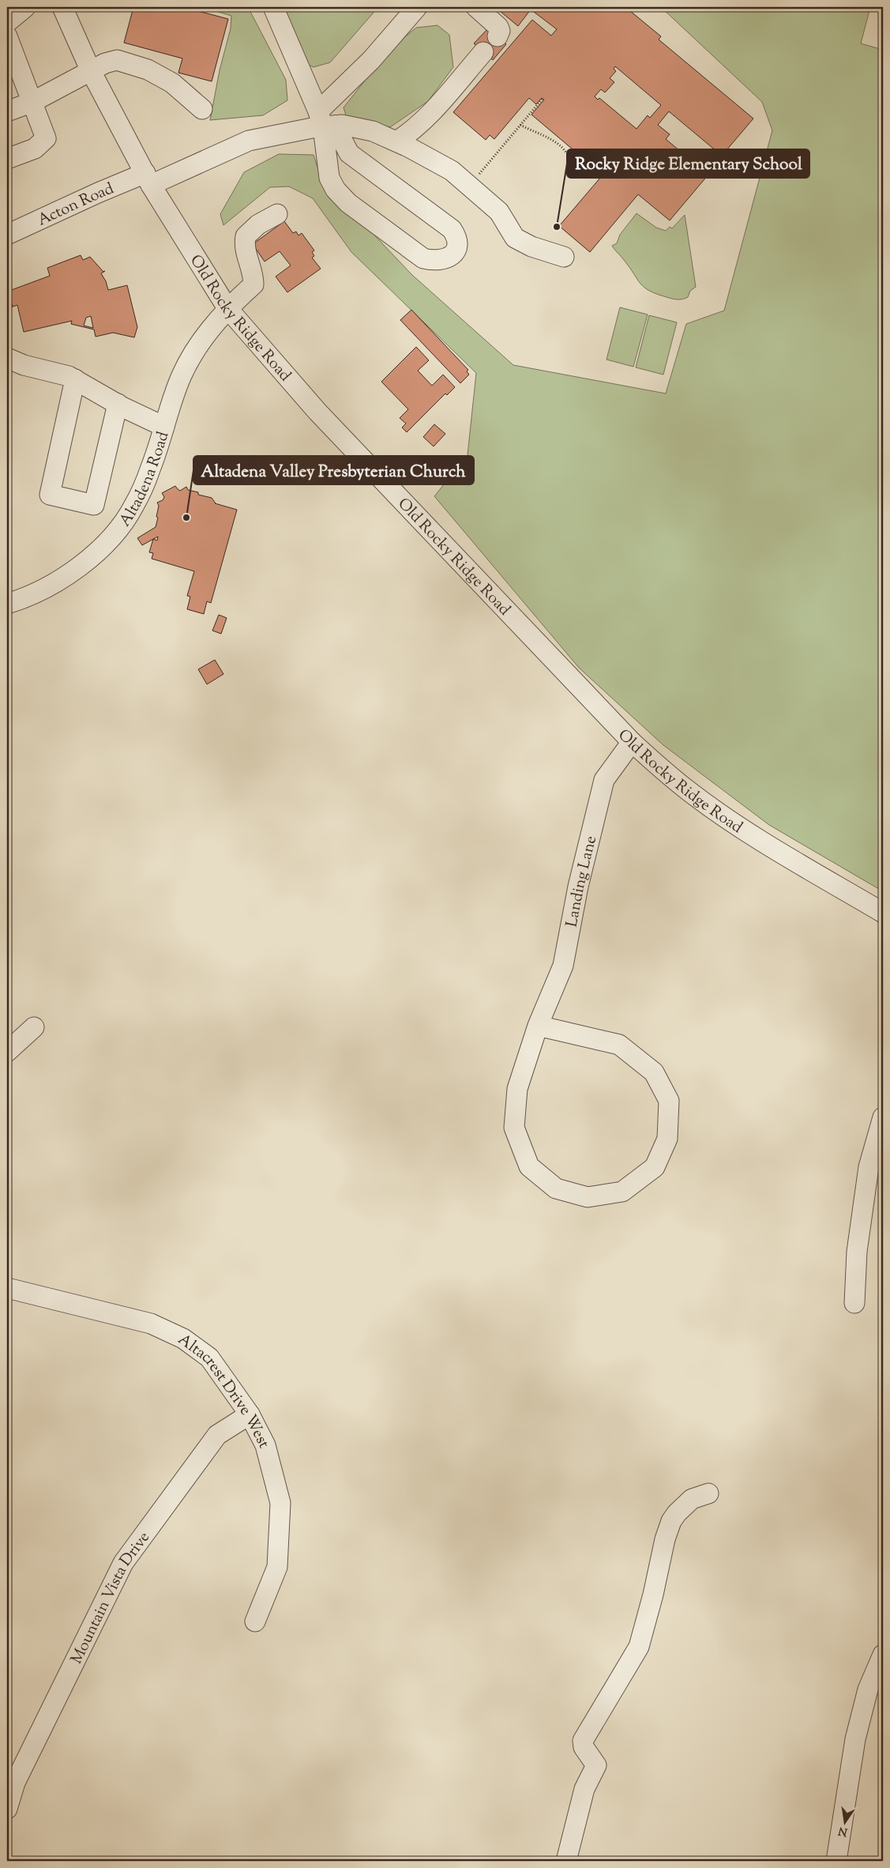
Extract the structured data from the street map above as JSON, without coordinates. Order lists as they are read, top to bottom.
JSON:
{
  "streets": {
    "street": [
      "Acton Road",
      "Old Rocky Ridge Road",
      "Altadena Road",
      "Landing Lane",
      "Altacrest Drive West",
      "Mountain Vista Drive"
    ]
  },
  "crossings": [
    ["Acton Road", "Old Rocky Ridge Road"],
    ["Old Rocky Ridge Road", "Altadena Road"],
    ["Old Rocky Ridge Road", "Landing Lane"],
    ["Altacrest Drive West", "Mountain Vista Drive"]
  ],
  "places": ["Rocky Ridge Elementary School", "Altadena Valley Presbyterian Church"],
  "north": "bottom"
}
